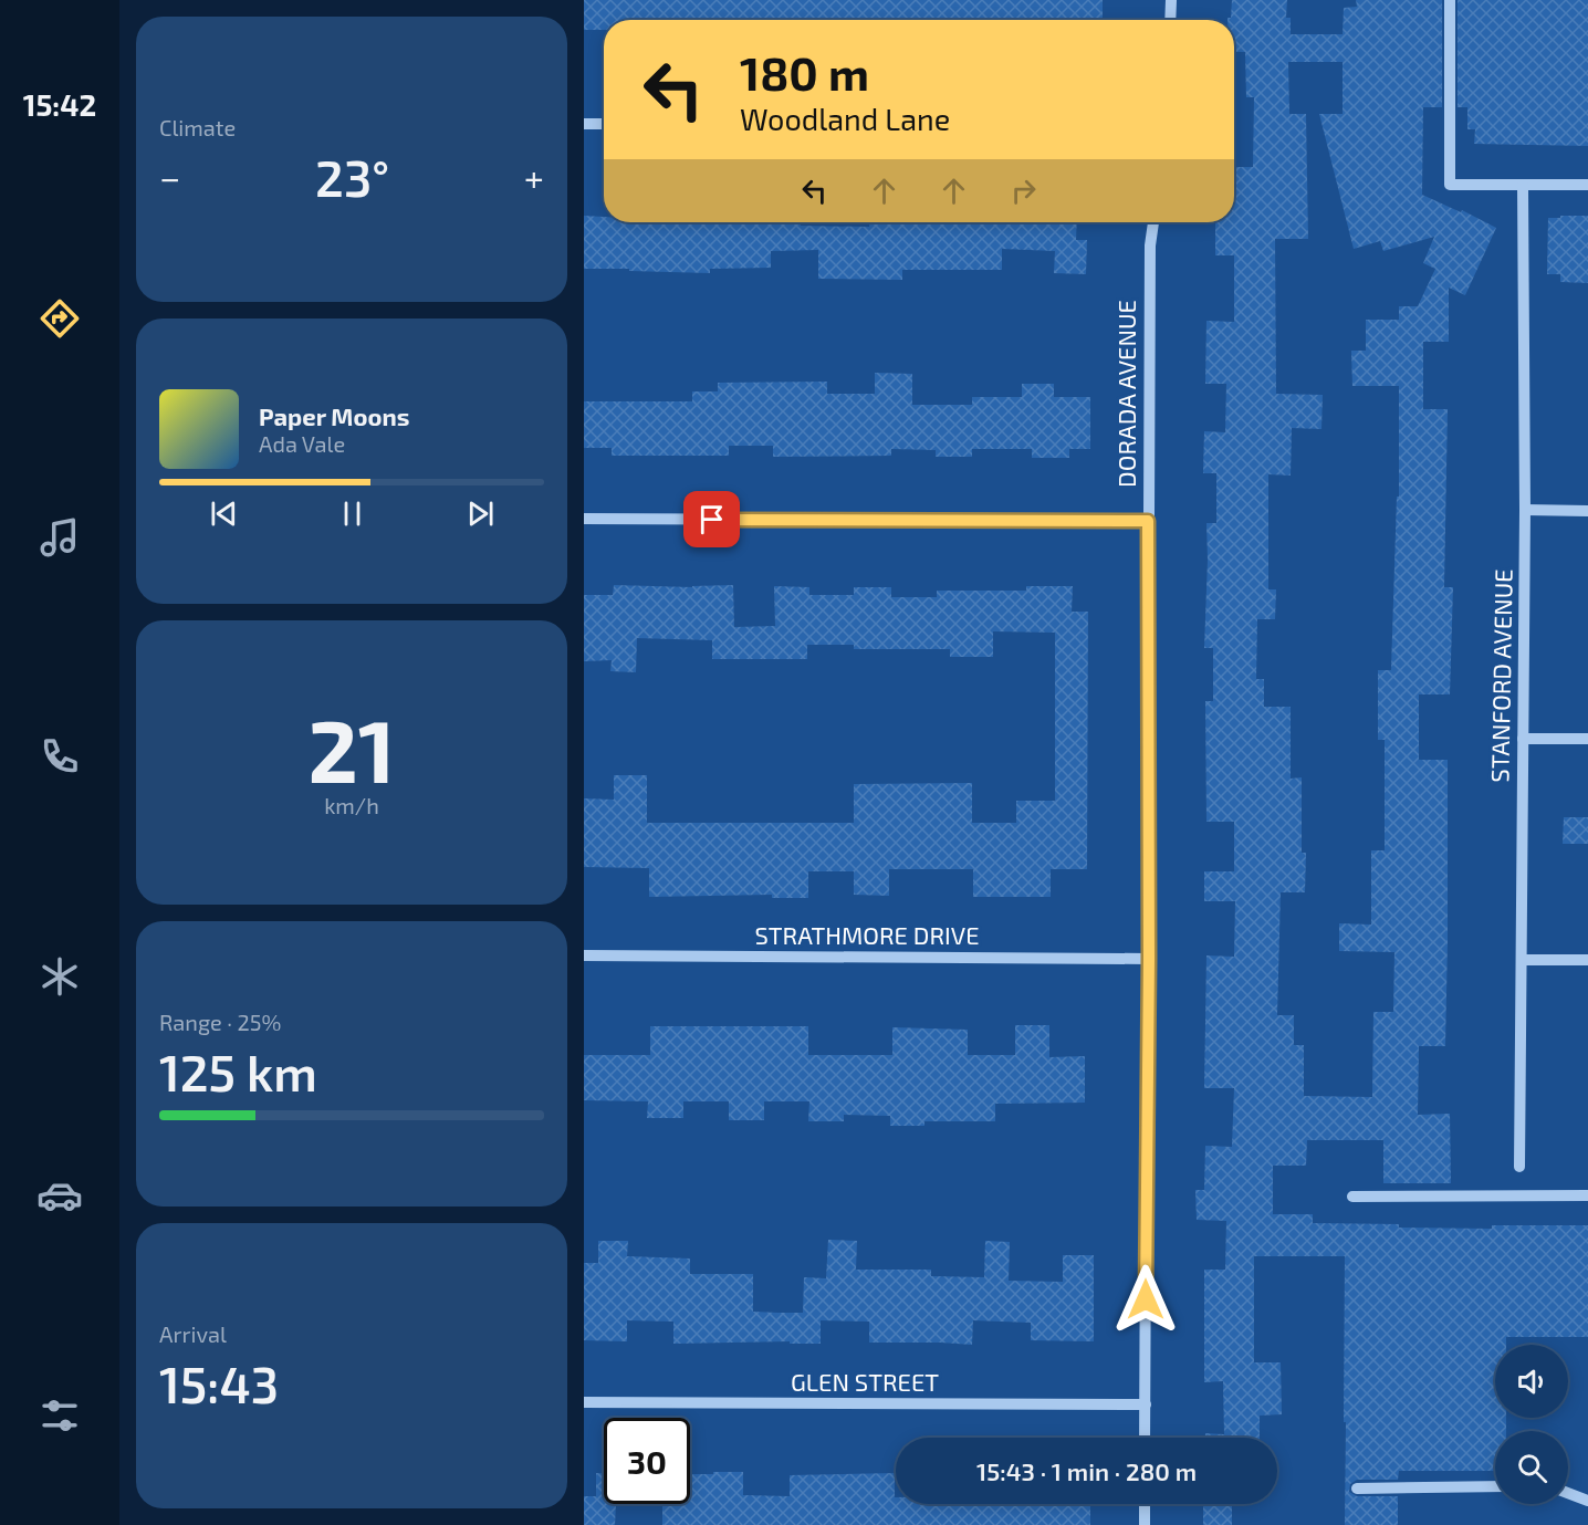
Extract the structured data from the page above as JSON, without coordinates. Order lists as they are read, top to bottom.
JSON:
{
  "streets": {
    "street": [
      "DORADA AVENUE",
      "STANFORD AVENUE",
      "STRATHMORE DRIVE",
      "GLEN STREET"
    ]
  },
  "crossings": [
    ["DORADA AVENUE", "STRATHMORE DRIVE"],
    ["DORADA AVENUE", "GLEN STREET"]
  ],
  "page": {
    "tabs": "15:42",
    "tile": [
      "Climate",
      ["21", "km/h"],
      ["Range · 25%", "125 km"],
      ["Arrival", "15:43"]
    ],
    "turn": ["180 m", "Woodland Lane"],
    "heat": ["−", "23°", "+"],
    "song": ["Paper Moons", "Ada Vale"],
    "limit": "30",
    "trip": "15:43 · 1 min · 280 m"
  }
}
